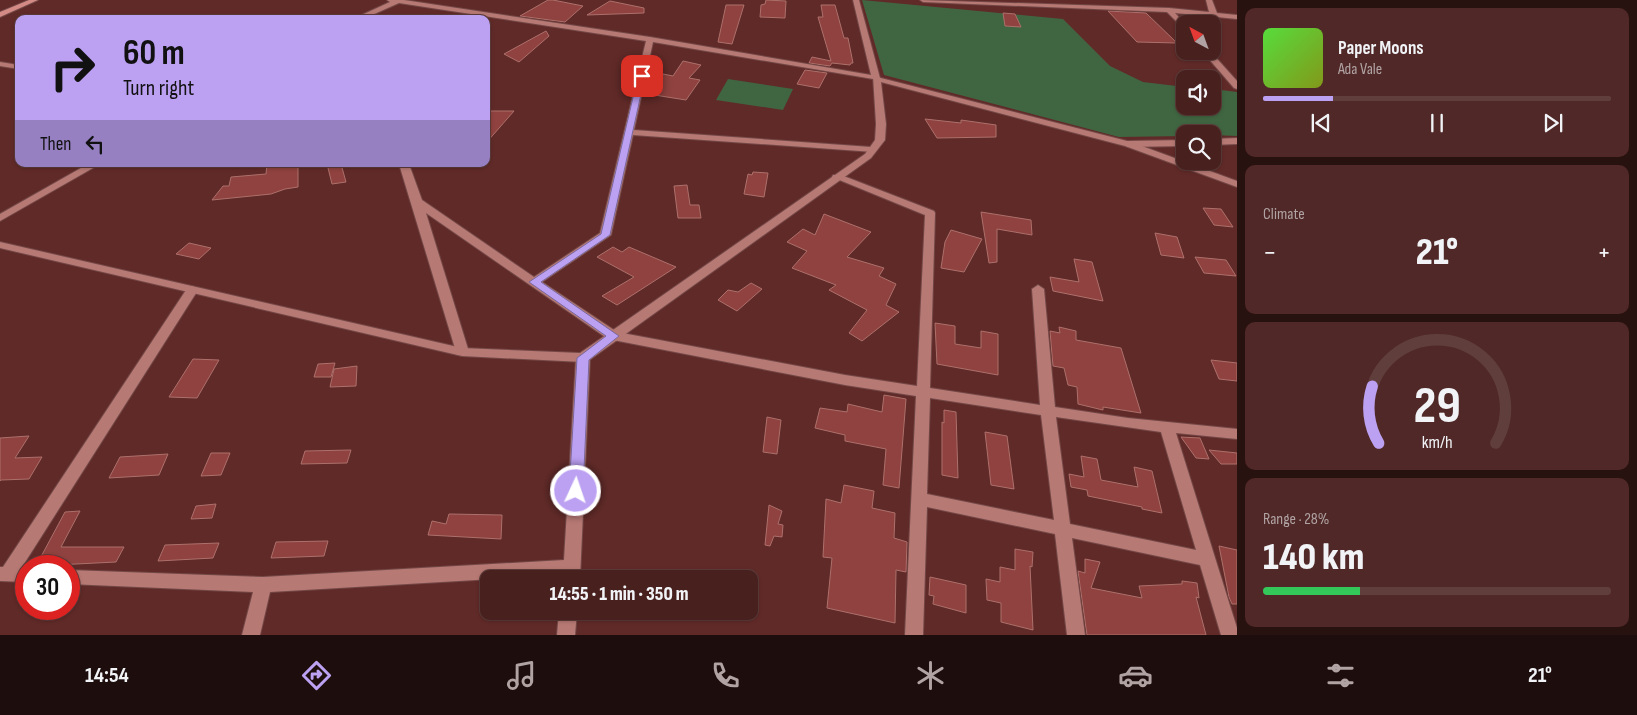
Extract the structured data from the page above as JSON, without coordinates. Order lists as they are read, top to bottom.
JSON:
{
  "north": "top left",
  "page": {
    "turn": ["60 m", "Turn right"],
    "song": ["Paper Moons", "Ada Vale"],
    "then": "Then",
    "tile": [
      "Climate",
      ["Range · 28%", "140 km"]
    ],
    "heat": ["−", "21°", "+"],
    "limit": "30",
    "trip": "14:55 · 1 min · 350 m",
    "tabs": ["14:54", "21°"],
    "gauge": ["29", "km/h"]
  }
}
